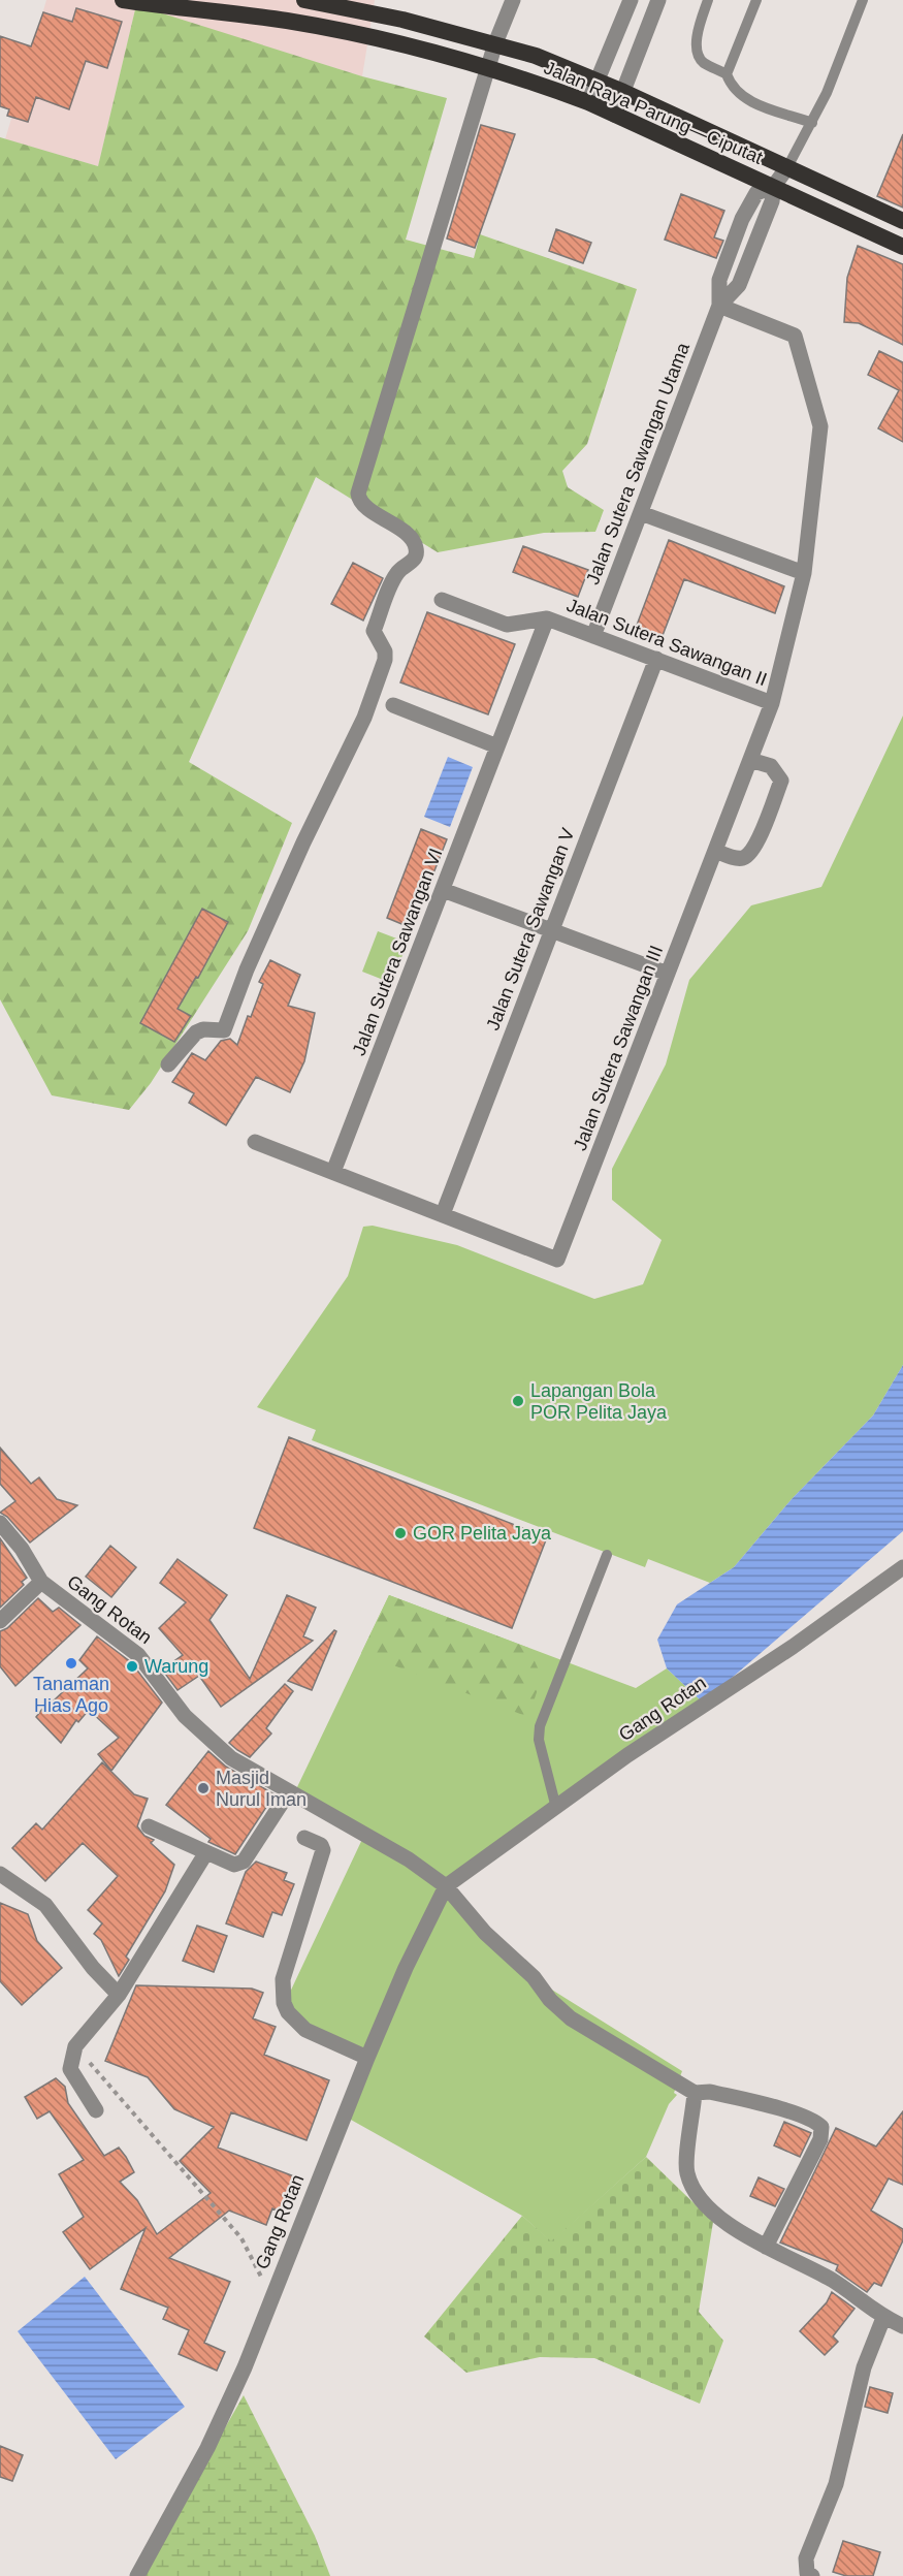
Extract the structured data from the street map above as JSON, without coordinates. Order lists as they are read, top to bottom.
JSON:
{
  "streets": {
    "highway": ["Jalan Raya Parung—Ciputat"],
    "street": [
      "Jalan Sutera Sawangan Utama",
      "Jalan Sutera Sawangan II",
      "Jalan Sutera Sawangan V",
      "Jalan Sutera Sawangan VI",
      "Jalan Sutera Sawangan III",
      "Gang Rotan"
    ]
  },
  "crossings": [
    ["Jalan Raya Parung—Ciputat", "Jalan Sutera Sawangan Utama"],
    ["Jalan Sutera Sawangan Utama", "Jalan Sutera Sawangan II"],
    ["Jalan Sutera Sawangan Utama", "Jalan Sutera Sawangan III"],
    ["Jalan Sutera Sawangan II", "Jalan Sutera Sawangan V"],
    ["Jalan Sutera Sawangan II", "Jalan Sutera Sawangan VI"],
    ["Jalan Sutera Sawangan II", "Jalan Sutera Sawangan III"],
    ["Jalan Sutera Sawangan V", "Jalan Sutera Sawangan III"]
  ],
  "places": [
    "Lapangan Bola POR Pelita Jaya",
    "GOR Pelita Jaya",
    "Tanaman Hias Ago",
    "Warung",
    "Masjid Nurul Iman"
  ]
}
